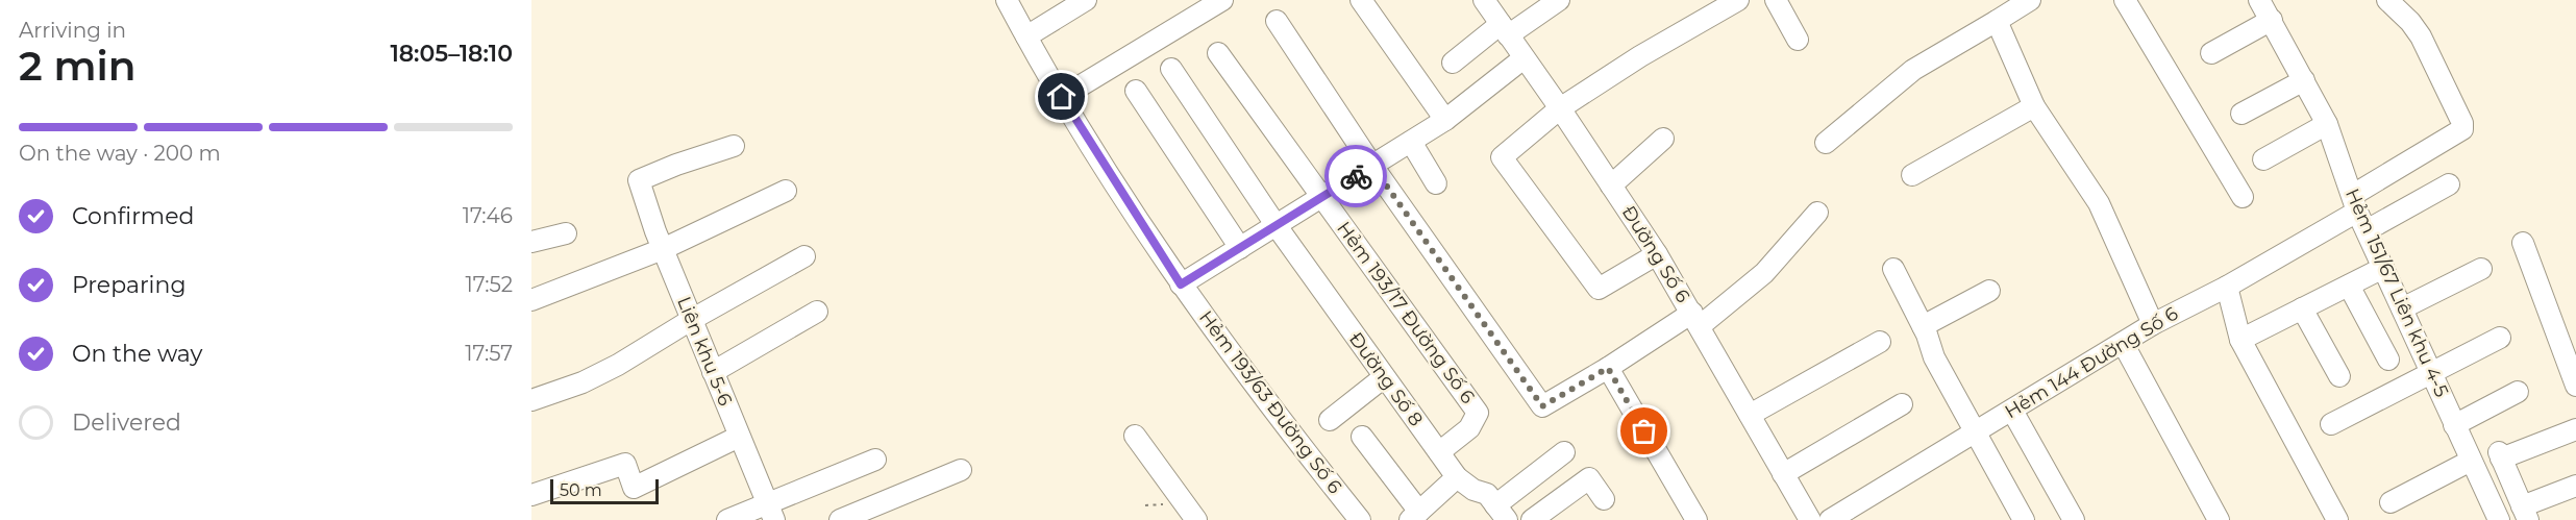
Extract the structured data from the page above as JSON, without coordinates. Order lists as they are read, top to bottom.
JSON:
{
  "streets": {
    "street": [
      "Đường Số 6",
      "Hẻm 151/67 Liên khu 4-5",
      "Hẻm 193/17 Đường Số 6",
      "Liên khu 5-6",
      "Hẻm 144 Đường Số 6",
      "Đường Số 8",
      "Hẻm 193/63 Đường Số 6"
    ]
  },
  "crossings": [
    ["Hẻm 151/67 Liên khu 4-5", "Hẻm 144 Đường Số 6"],
    ["Hẻm 193/17 Đường Số 6", "Đường Số 8"]
  ],
  "scale_bar": "50 m",
  "page": {
    "heading": ["2 min", "Arriving in", "18:05–18:10"],
    "bar": "On the way · 200 m",
    "list": [
      ["Confirmed", "17:46"],
      ["Preparing", "17:52"],
      ["On the way", "17:57"],
      "Delivered"
    ],
    "scale": "50 m"
  }
}
